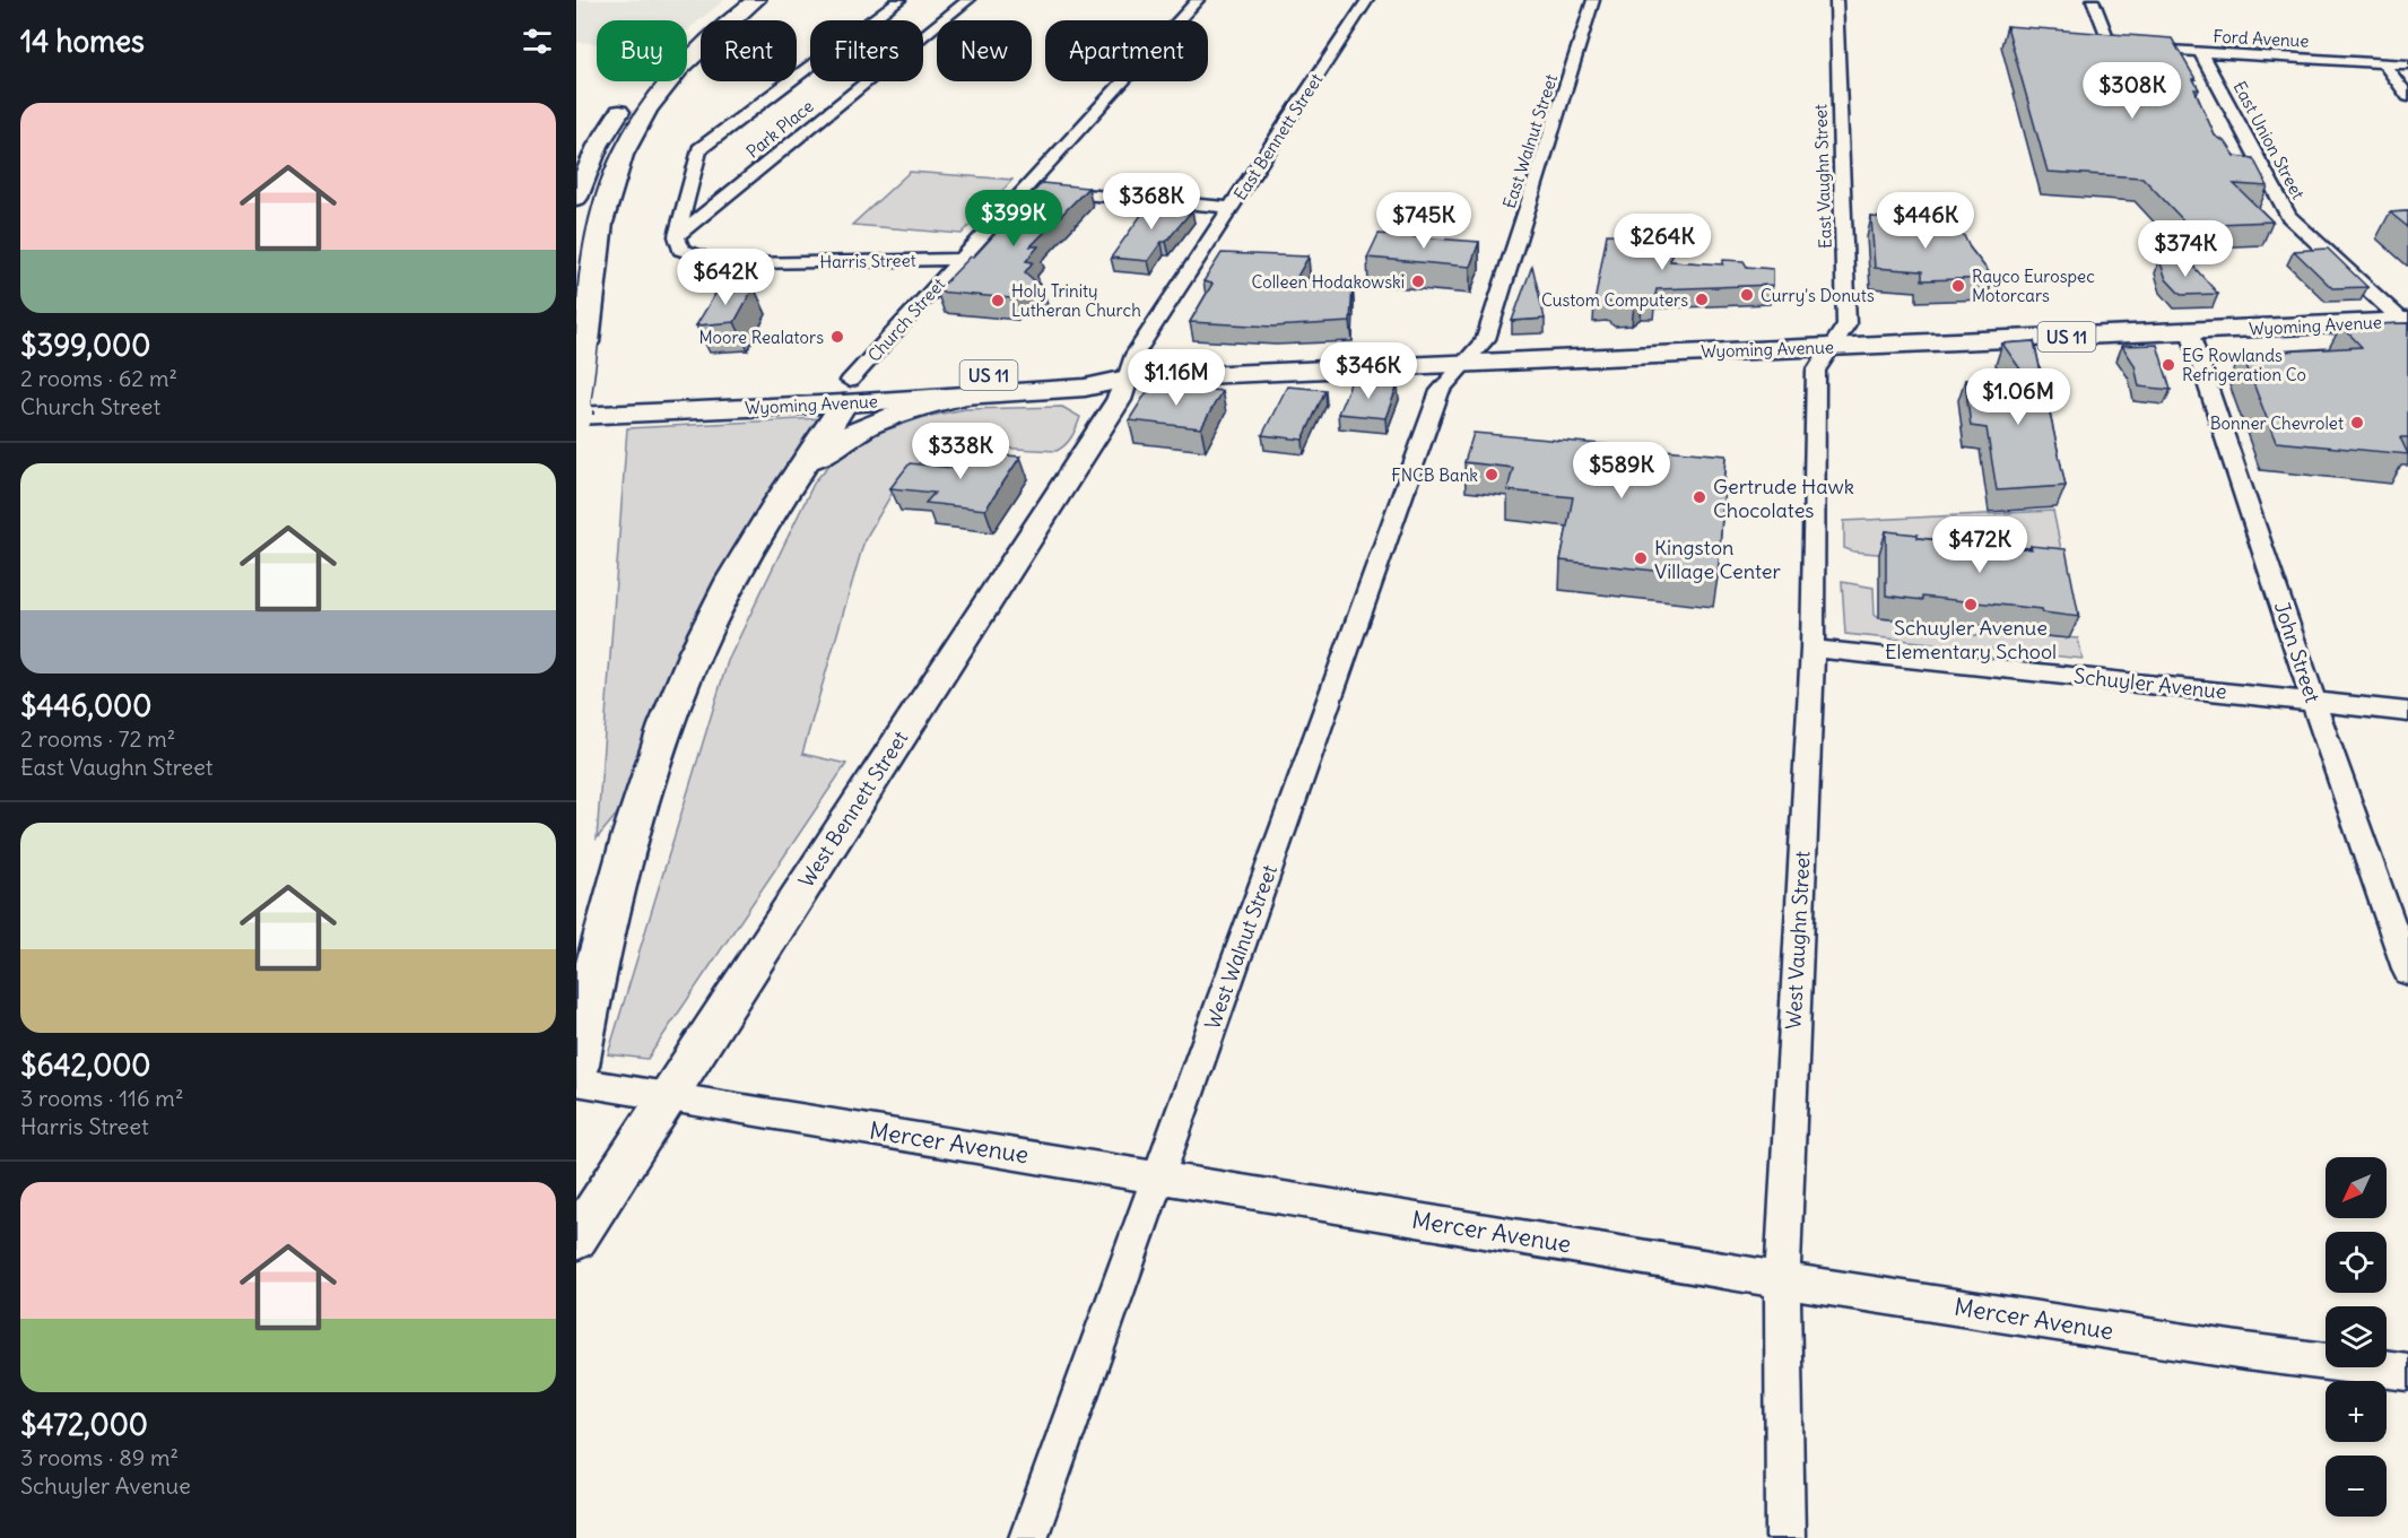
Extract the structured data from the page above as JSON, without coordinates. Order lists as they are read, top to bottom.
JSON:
{
  "streets": {
    "main road": ["Wyoming Avenue", "US 11"],
    "street": [
      "Ford Avenue",
      "Park Place",
      "East Bennett Street",
      "East Union Street",
      "East Walnut Street",
      "East Vaughn Street",
      "Harris Street",
      "Church Street",
      "John Street",
      "Schuyler Avenue",
      "West Bennett Street",
      "West Vaughn Street",
      "West Walnut Street",
      "Mercer Avenue"
    ]
  },
  "crossings": [
    ["Ford Avenue", "East Union Street"],
    ["Park Place", "Harris Street"],
    ["East Bennett Street", "Wyoming Avenue"],
    ["East Bennett Street", "West Bennett Street"],
    ["East Union Street", "Wyoming Avenue"],
    ["East Walnut Street", "Wyoming Avenue"],
    ["East Walnut Street", "West Walnut Street"],
    ["East Vaughn Street", "Wyoming Avenue"],
    ["East Vaughn Street", "West Vaughn Street"],
    ["Harris Street", "Church Street"],
    ["Church Street", "Wyoming Avenue"],
    ["Wyoming Avenue", "John Street"],
    ["Wyoming Avenue", "West Bennett Street"],
    ["Wyoming Avenue", "West Vaughn Street"],
    ["Wyoming Avenue", "West Walnut Street"],
    ["John Street", "Schuyler Avenue"],
    ["Schuyler Avenue", "West Vaughn Street"],
    ["West Bennett Street", "Mercer Avenue"],
    ["West Vaughn Street", "Mercer Avenue"],
    ["West Walnut Street", "Mercer Avenue"]
  ],
  "places": [
    "Colleen Hodakowski",
    "Rayco Eurospec Motorcars",
    "Curry's Donuts",
    "Custom Computers",
    "Holy Trinity Lutheran Church",
    "Moore Realators",
    "EG Rowlands Refrigeration Co",
    "Bonner Chevrolet",
    "FNCB Bank",
    "Gertrude Hawk Chocolates",
    "Kingston Village Center",
    "Schuyler Avenue Elementary School"
  ],
  "north": "bottom left",
  "page": {
    "heading": "14 homes",
    "chip": [
      "Buy",
      "Rent",
      "Filters",
      "New",
      "Apartment"
    ],
    "price": [
      "$308K",
      "$368K",
      "$399K",
      "$745K",
      "$446K",
      "$264K",
      "$374K",
      "$642K",
      "$346K",
      "$1.16M",
      "$1.06M",
      "$338K",
      "$589K",
      "$472K"
    ],
    "list": [
      {
        "name": "$399,000",
        "note": "2 rooms · 62 m² · Church Street"
      },
      {
        "name": "$446,000",
        "note": "2 rooms · 72 m² · East Vaughn Street"
      },
      {
        "name": "$642,000",
        "note": "3 rooms · 116 m² · Harris Street"
      },
      {
        "name": "$472,000",
        "note": "3 rooms · 89 m² · Schuyler Avenue"
      }
    ],
    "map_buttons": ["+", "−"]
  }
}
